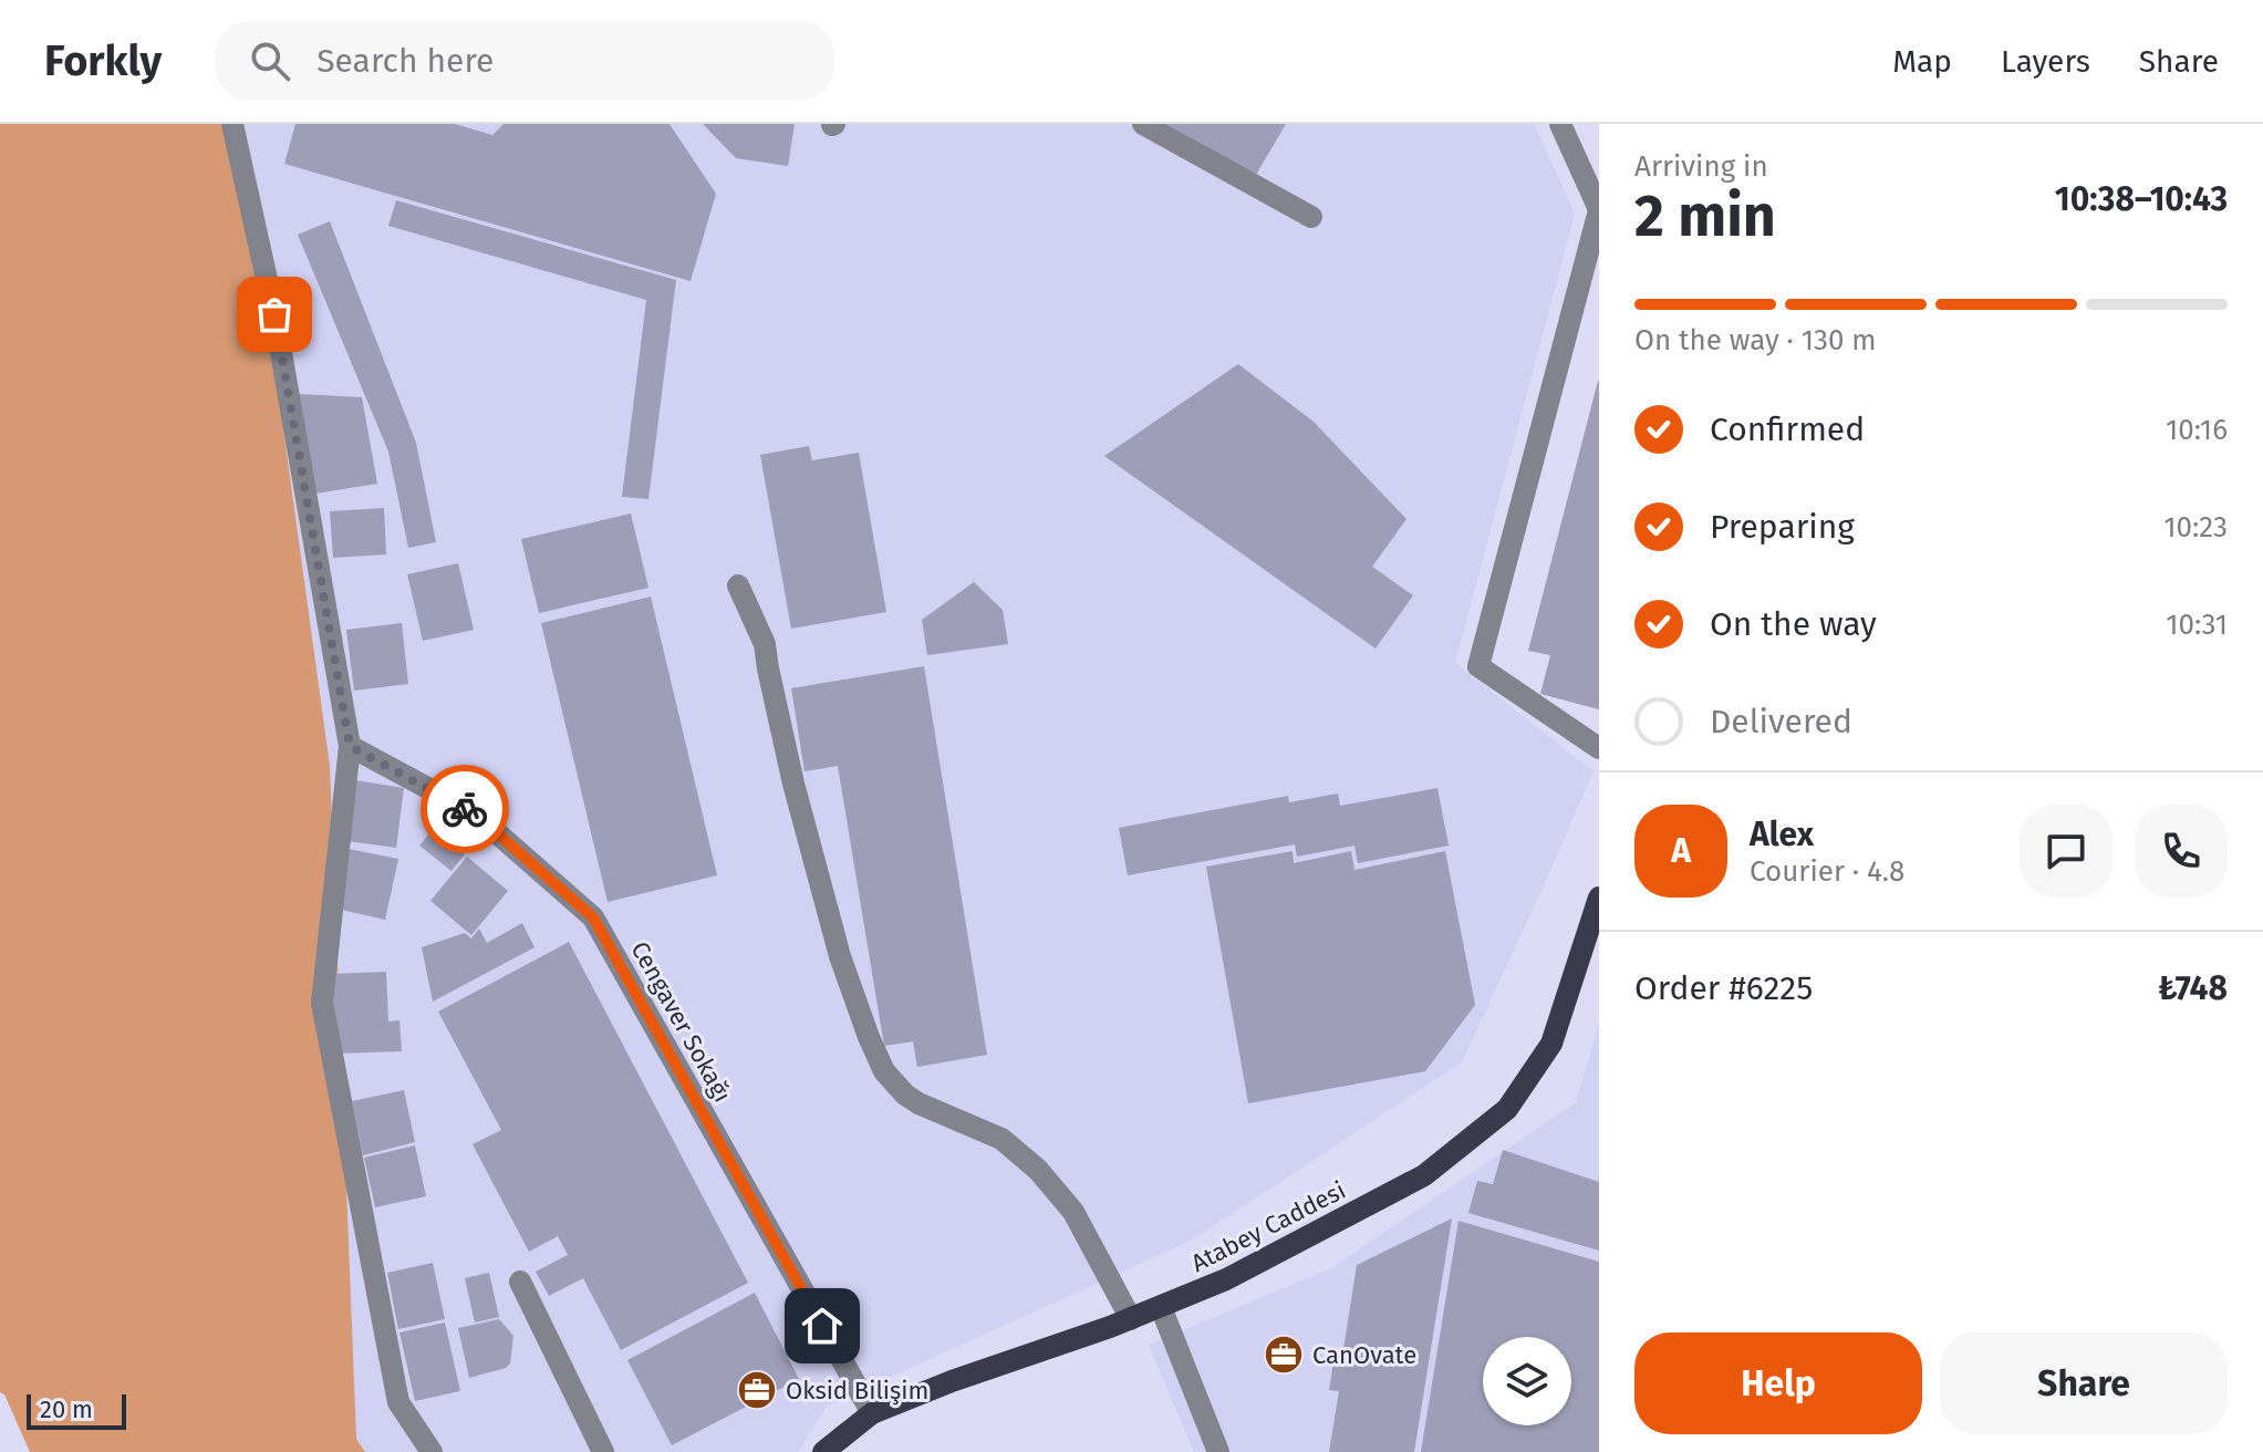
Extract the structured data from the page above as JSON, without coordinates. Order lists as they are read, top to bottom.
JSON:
{
  "streets": {
    "main road": ["Atabey Caddesi"],
    "street": ["Cengaver Sokağı"]
  },
  "crossings": [
    ["Cengaver Sokağı", "Atabey Caddesi"]
  ],
  "places": {
    "office": ["CanOvate", "Oksid Bilişim"]
  },
  "scale_bar": "20 m",
  "page": {
    "header": "Forkly",
    "search": "Search here",
    "nav": ["Map", "Layers", "Share"],
    "heading": ["2 min", "Arriving in", "10:38–10:43"],
    "panel": [
      "Alex",
      "Courier · 4.8",
      "Order #6225",
      "₺748"
    ],
    "bar": "On the way · 130 m",
    "list": [
      ["Confirmed", "10:16"],
      ["Preparing", "10:23"],
      ["On the way", "10:31"],
      "Delivered"
    ],
    "round": "A",
    "buttons": ["Help", "Share"],
    "scale": "20 m"
  }
}
